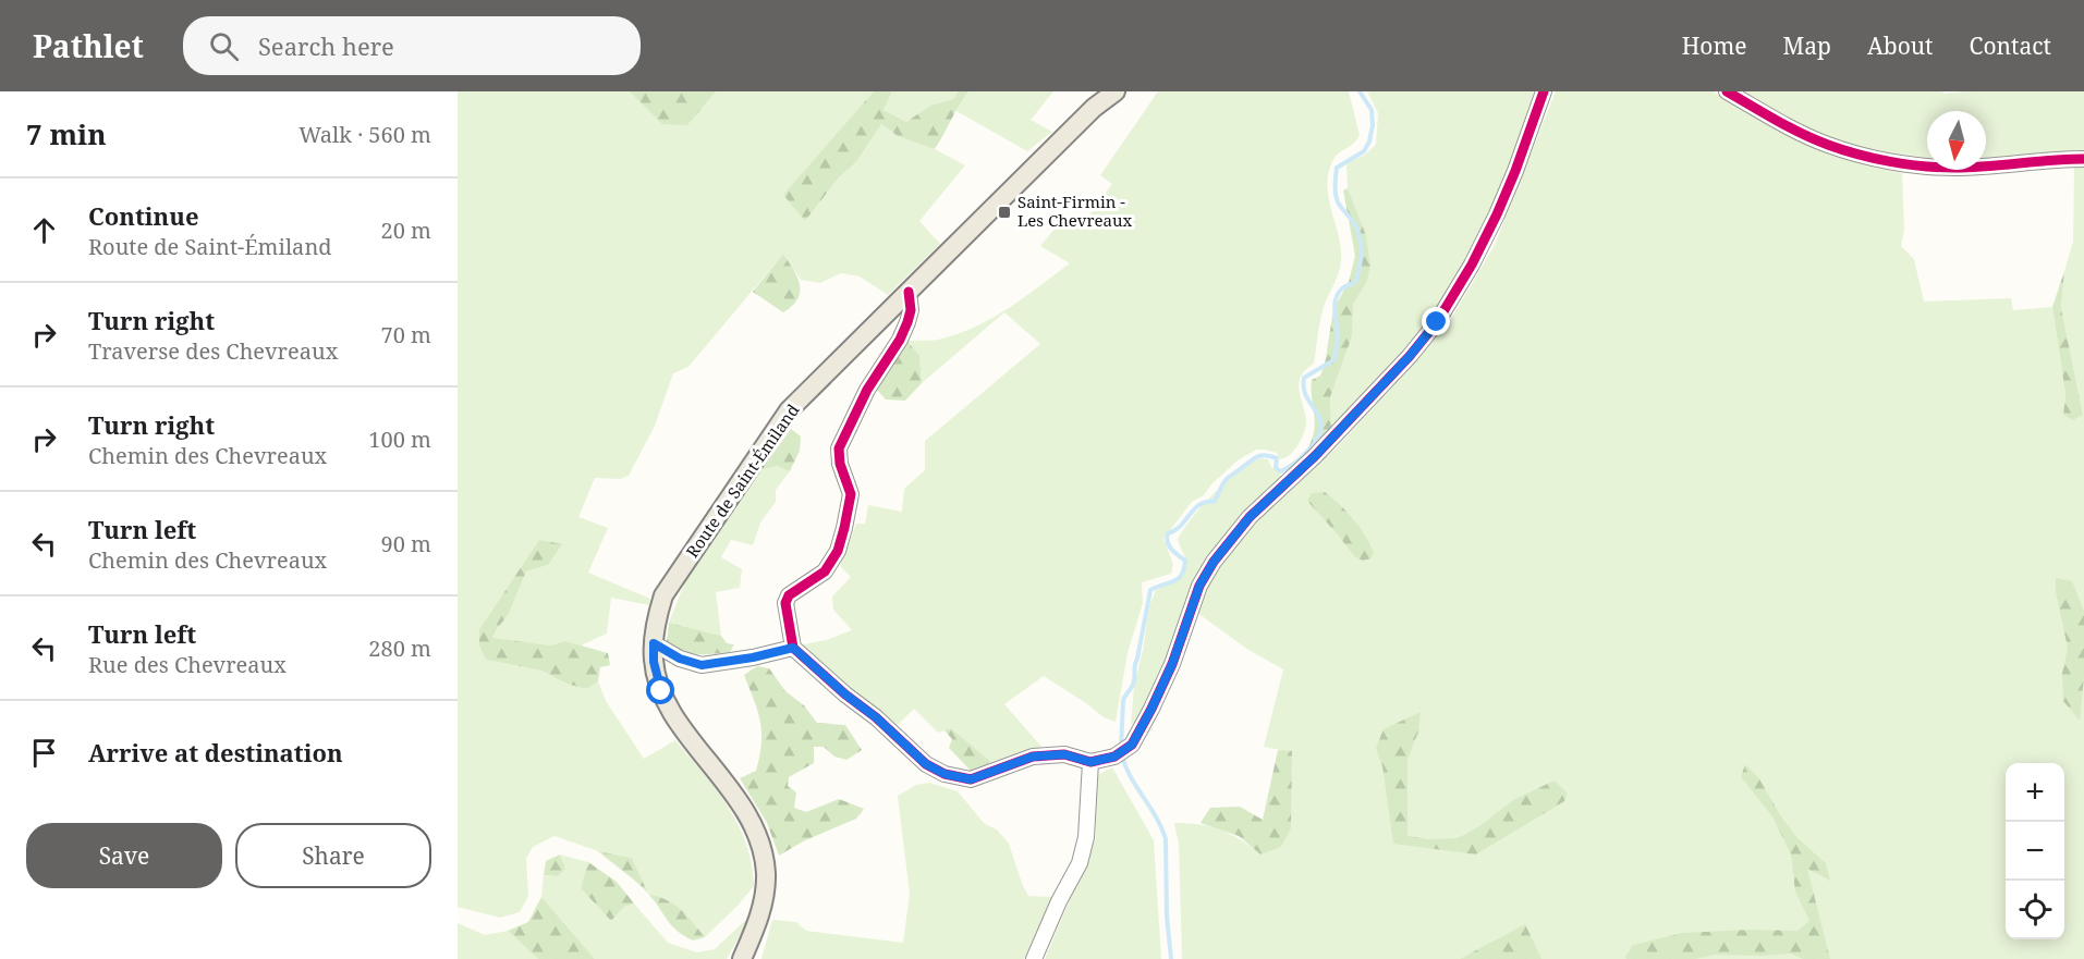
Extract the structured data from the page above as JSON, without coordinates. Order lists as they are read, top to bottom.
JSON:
{
  "streets": {
    "main road": ["Route de Saint-Émiland"]
  },
  "places": {
    "transit": ["Saint-Firmin - Les Chevreaux"]
  },
  "north": "bottom",
  "page": {
    "header": "Pathlet",
    "search": "Search here",
    "nav": [
      "Home",
      "Map",
      "About",
      "Contact"
    ],
    "heading": ["7 min", "Walk · 560 m"],
    "list": [
      ["Continue", "Route de Saint-Émiland", "20 m"],
      ["Turn right", "Traverse des Chevreaux", "70 m"],
      ["Turn right", "Chemin des Chevreaux", "100 m"],
      ["Turn left", "Chemin des Chevreaux", "90 m"],
      ["Turn left", "Rue des Chevreaux", "280 m"],
      "Arrive at destination"
    ],
    "map_buttons": ["+", "−"],
    "buttons": ["Save", "Share"]
  }
}
